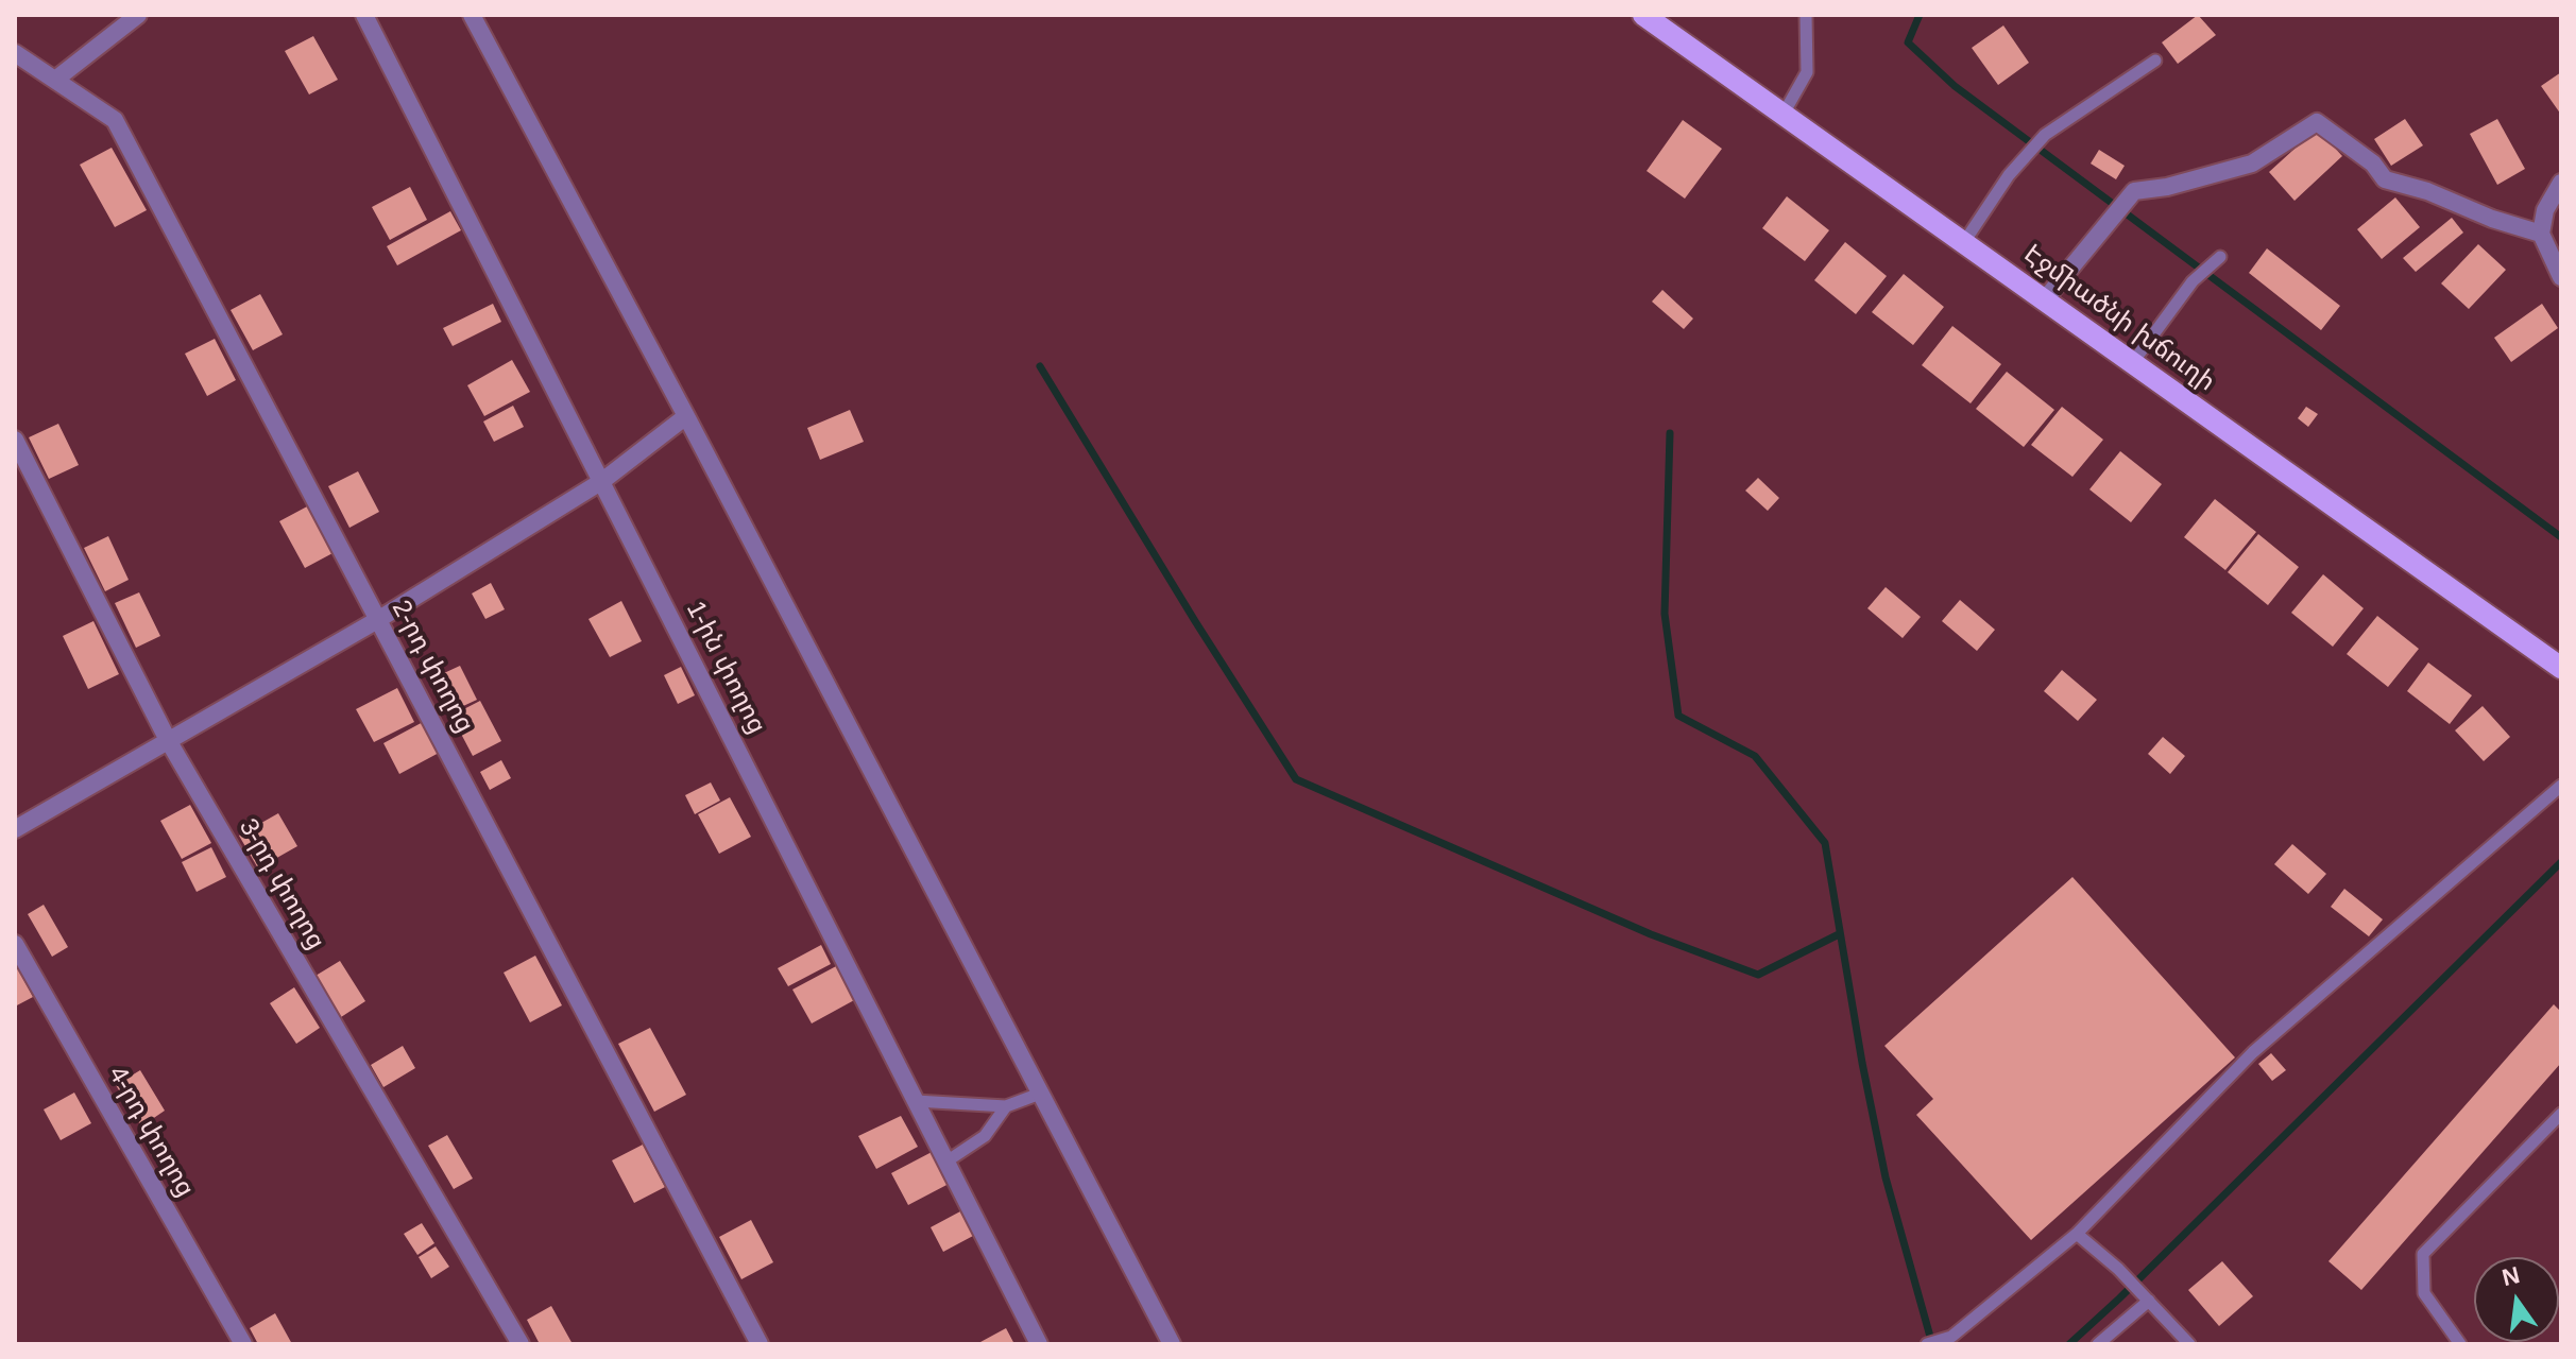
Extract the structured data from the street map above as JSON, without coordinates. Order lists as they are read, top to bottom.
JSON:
{
  "streets": {
    "main road": ["Էջմիածնի խճուղի"],
    "street": [
      "2-րդ փողոց",
      "1-ին փողոց",
      "3-րդ փողոց",
      "4-րդ փողոց"
    ]
  },
  "north": "top"
}
